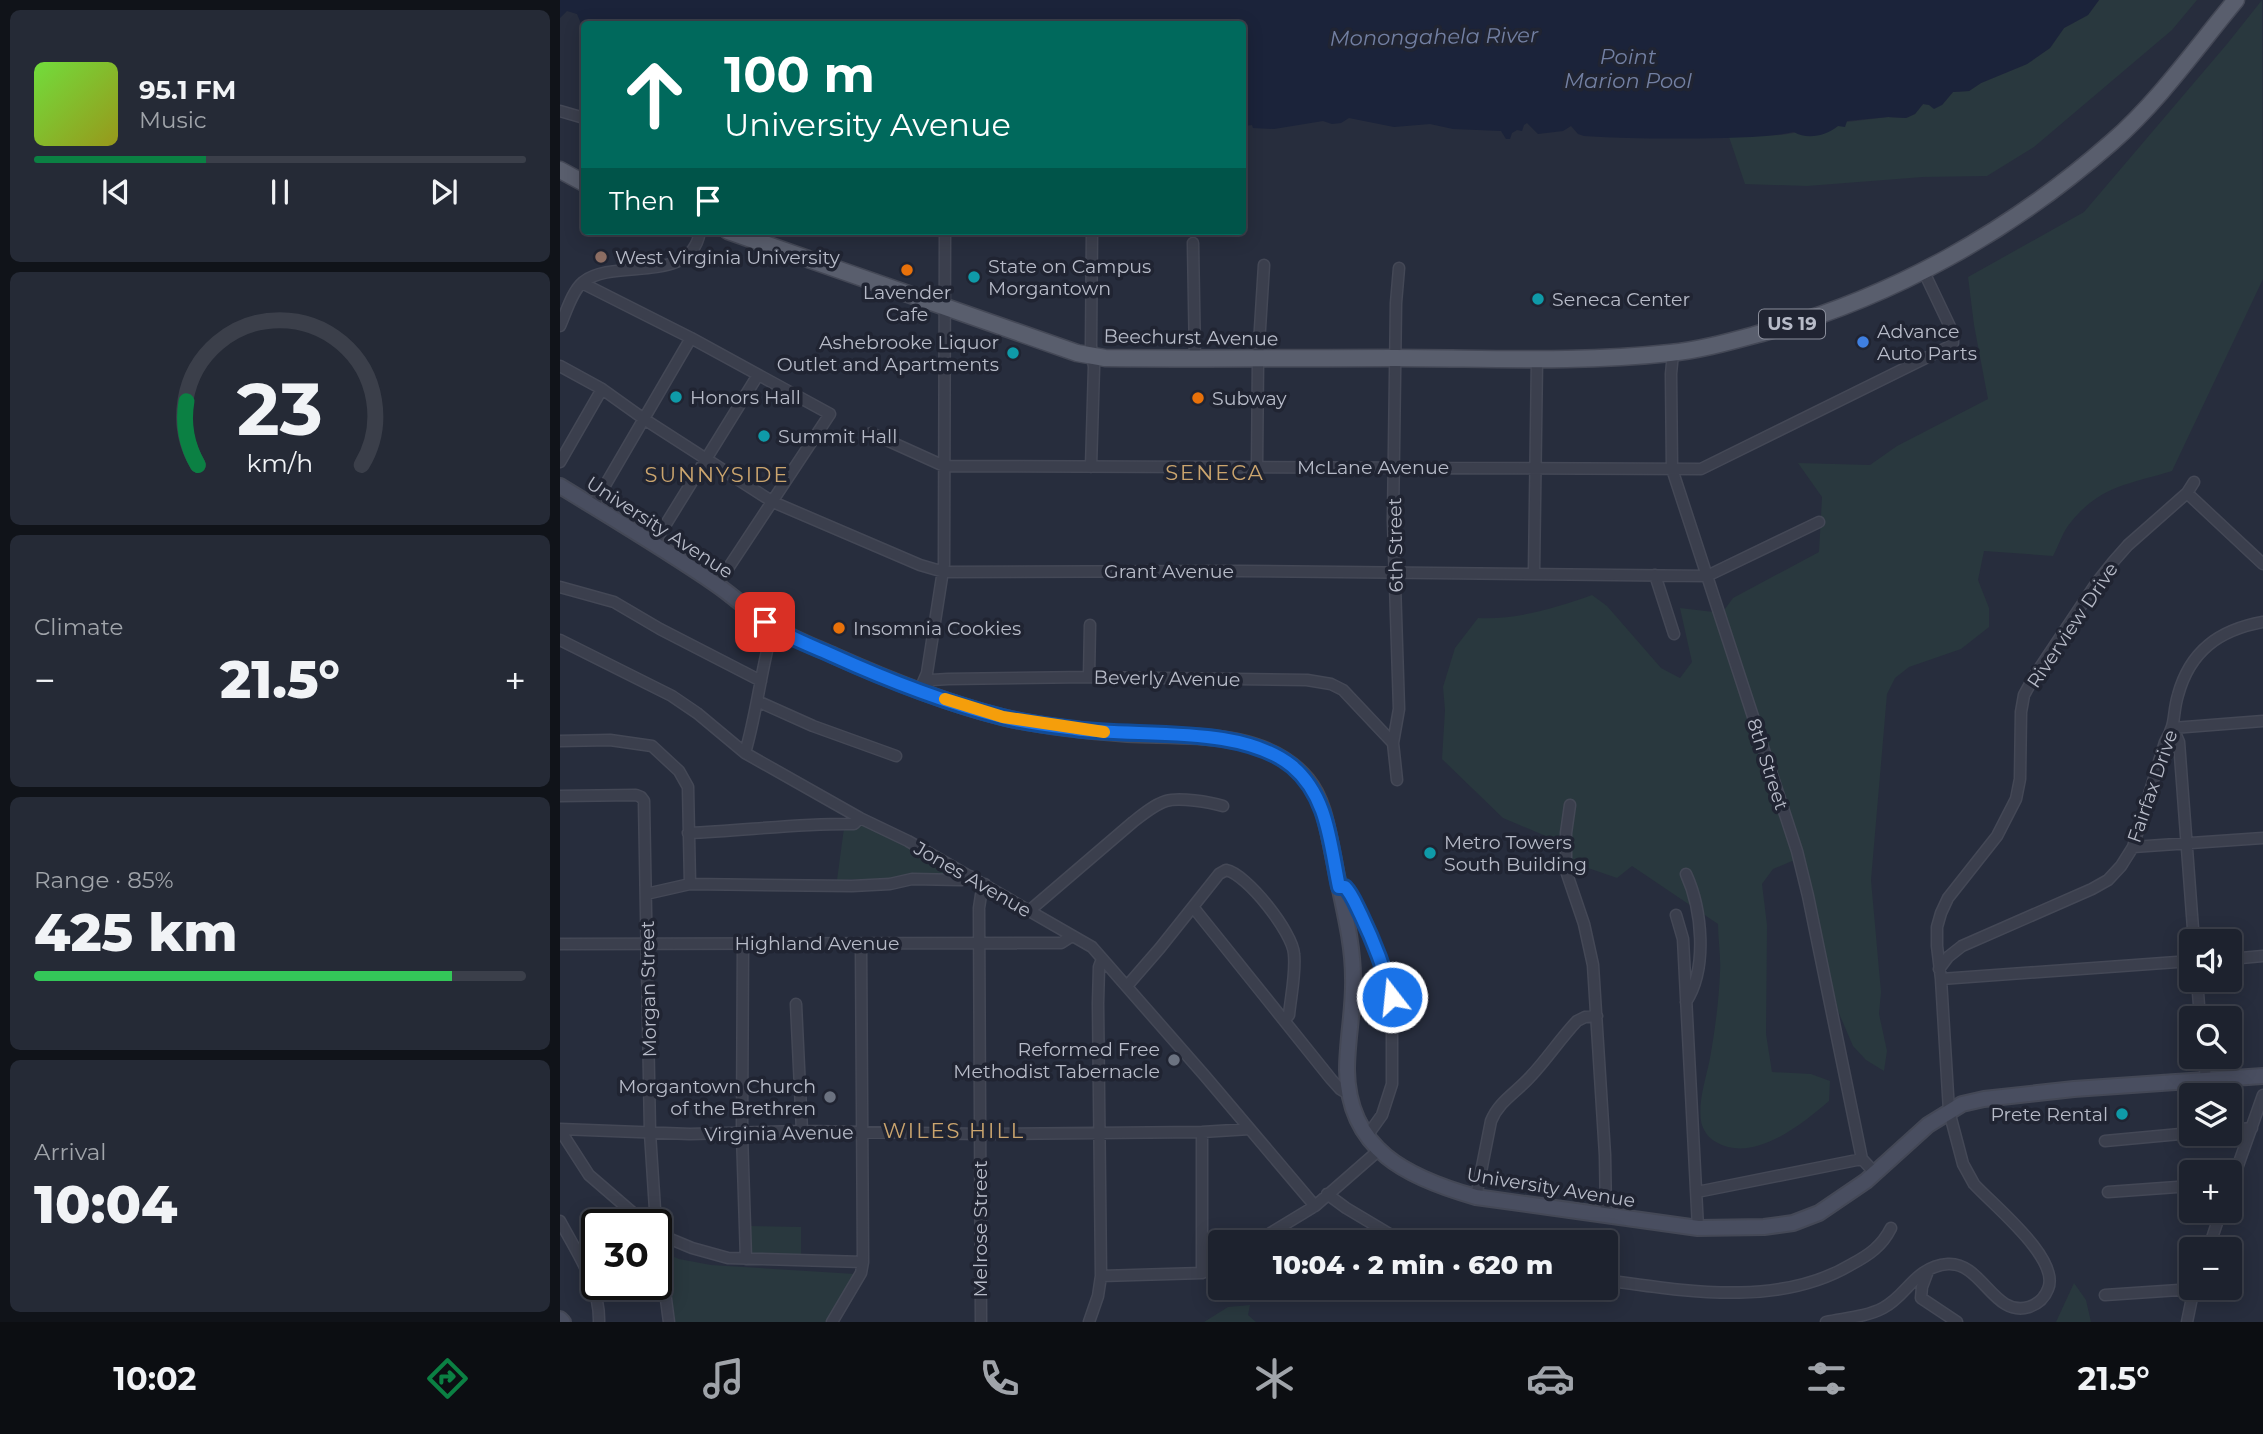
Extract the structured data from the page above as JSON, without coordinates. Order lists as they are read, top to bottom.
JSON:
{
  "streets": {
    "main road": ["US 19", "Beechurst Avenue"],
    "street": [
      "McLane Avenue",
      "University Avenue",
      "6th Street",
      "Grant Avenue",
      "Riverview Drive",
      "Beverly Avenue",
      "8th Street",
      "Fairfax Drive",
      "Jones Avenue",
      "Highland Avenue",
      "Morgan Street",
      "Virginia Avenue",
      "Melrose Street"
    ]
  },
  "crossings": [
    ["US 19", "Beechurst Avenue"],
    ["US 19", "McLane Avenue"],
    ["US 19", "8th Street"],
    ["Beechurst Avenue", "6th Street"],
    ["Beechurst Avenue", "8th Street"],
    ["McLane Avenue", "6th Street"],
    ["McLane Avenue", "8th Street"],
    ["University Avenue", "Riverview Drive"],
    ["University Avenue", "Beverly Avenue"],
    ["6th Street", "Grant Avenue"],
    ["6th Street", "Beverly Avenue"],
    ["Grant Avenue", "8th Street"],
    ["Riverview Drive", "Fairfax Drive"],
    ["Jones Avenue", "Highland Avenue"],
    ["Jones Avenue", "Virginia Avenue"],
    ["Jones Avenue", "Melrose Street"],
    ["Highland Avenue", "Morgan Street"],
    ["Highland Avenue", "Melrose Street"],
    ["Morgan Street", "Virginia Avenue"],
    ["Virginia Avenue", "Melrose Street"]
  ],
  "districts": ["SENECA", "SUNNYSIDE", "WILES HILL"],
  "water": ["Monongahela River", "Point Marion Pool"],
  "places": [
    "West Virginia University",
    "Lavender Cafe",
    "State on Campus Morgantown",
    "Seneca Center",
    "Advance Auto Parts",
    "Ashebrooke Liquor Outlet and Apartments",
    "Honors Hall",
    "Subway",
    "Summit Hall",
    "Insomnia Cookies",
    "Metro Towers South Building",
    "Reformed Free Methodist Tabernacle",
    "Morgantown Church of the Brethren",
    "Prete Rental"
  ],
  "page": {
    "turn": ["100 m", "University Avenue"],
    "song": ["95.1 FM", "Music"],
    "then": "Then",
    "tile": [
      "Climate",
      ["Range · 85%", "425 km"],
      ["Arrival", "10:04"]
    ],
    "heat": ["−", "21.5°", "+"],
    "map_buttons": ["+", "−"],
    "limit": "30",
    "trip": "10:04 · 2 min · 620 m",
    "tabs": ["10:02", "21.5°"],
    "gauge": ["23", "km/h"]
  }
}
